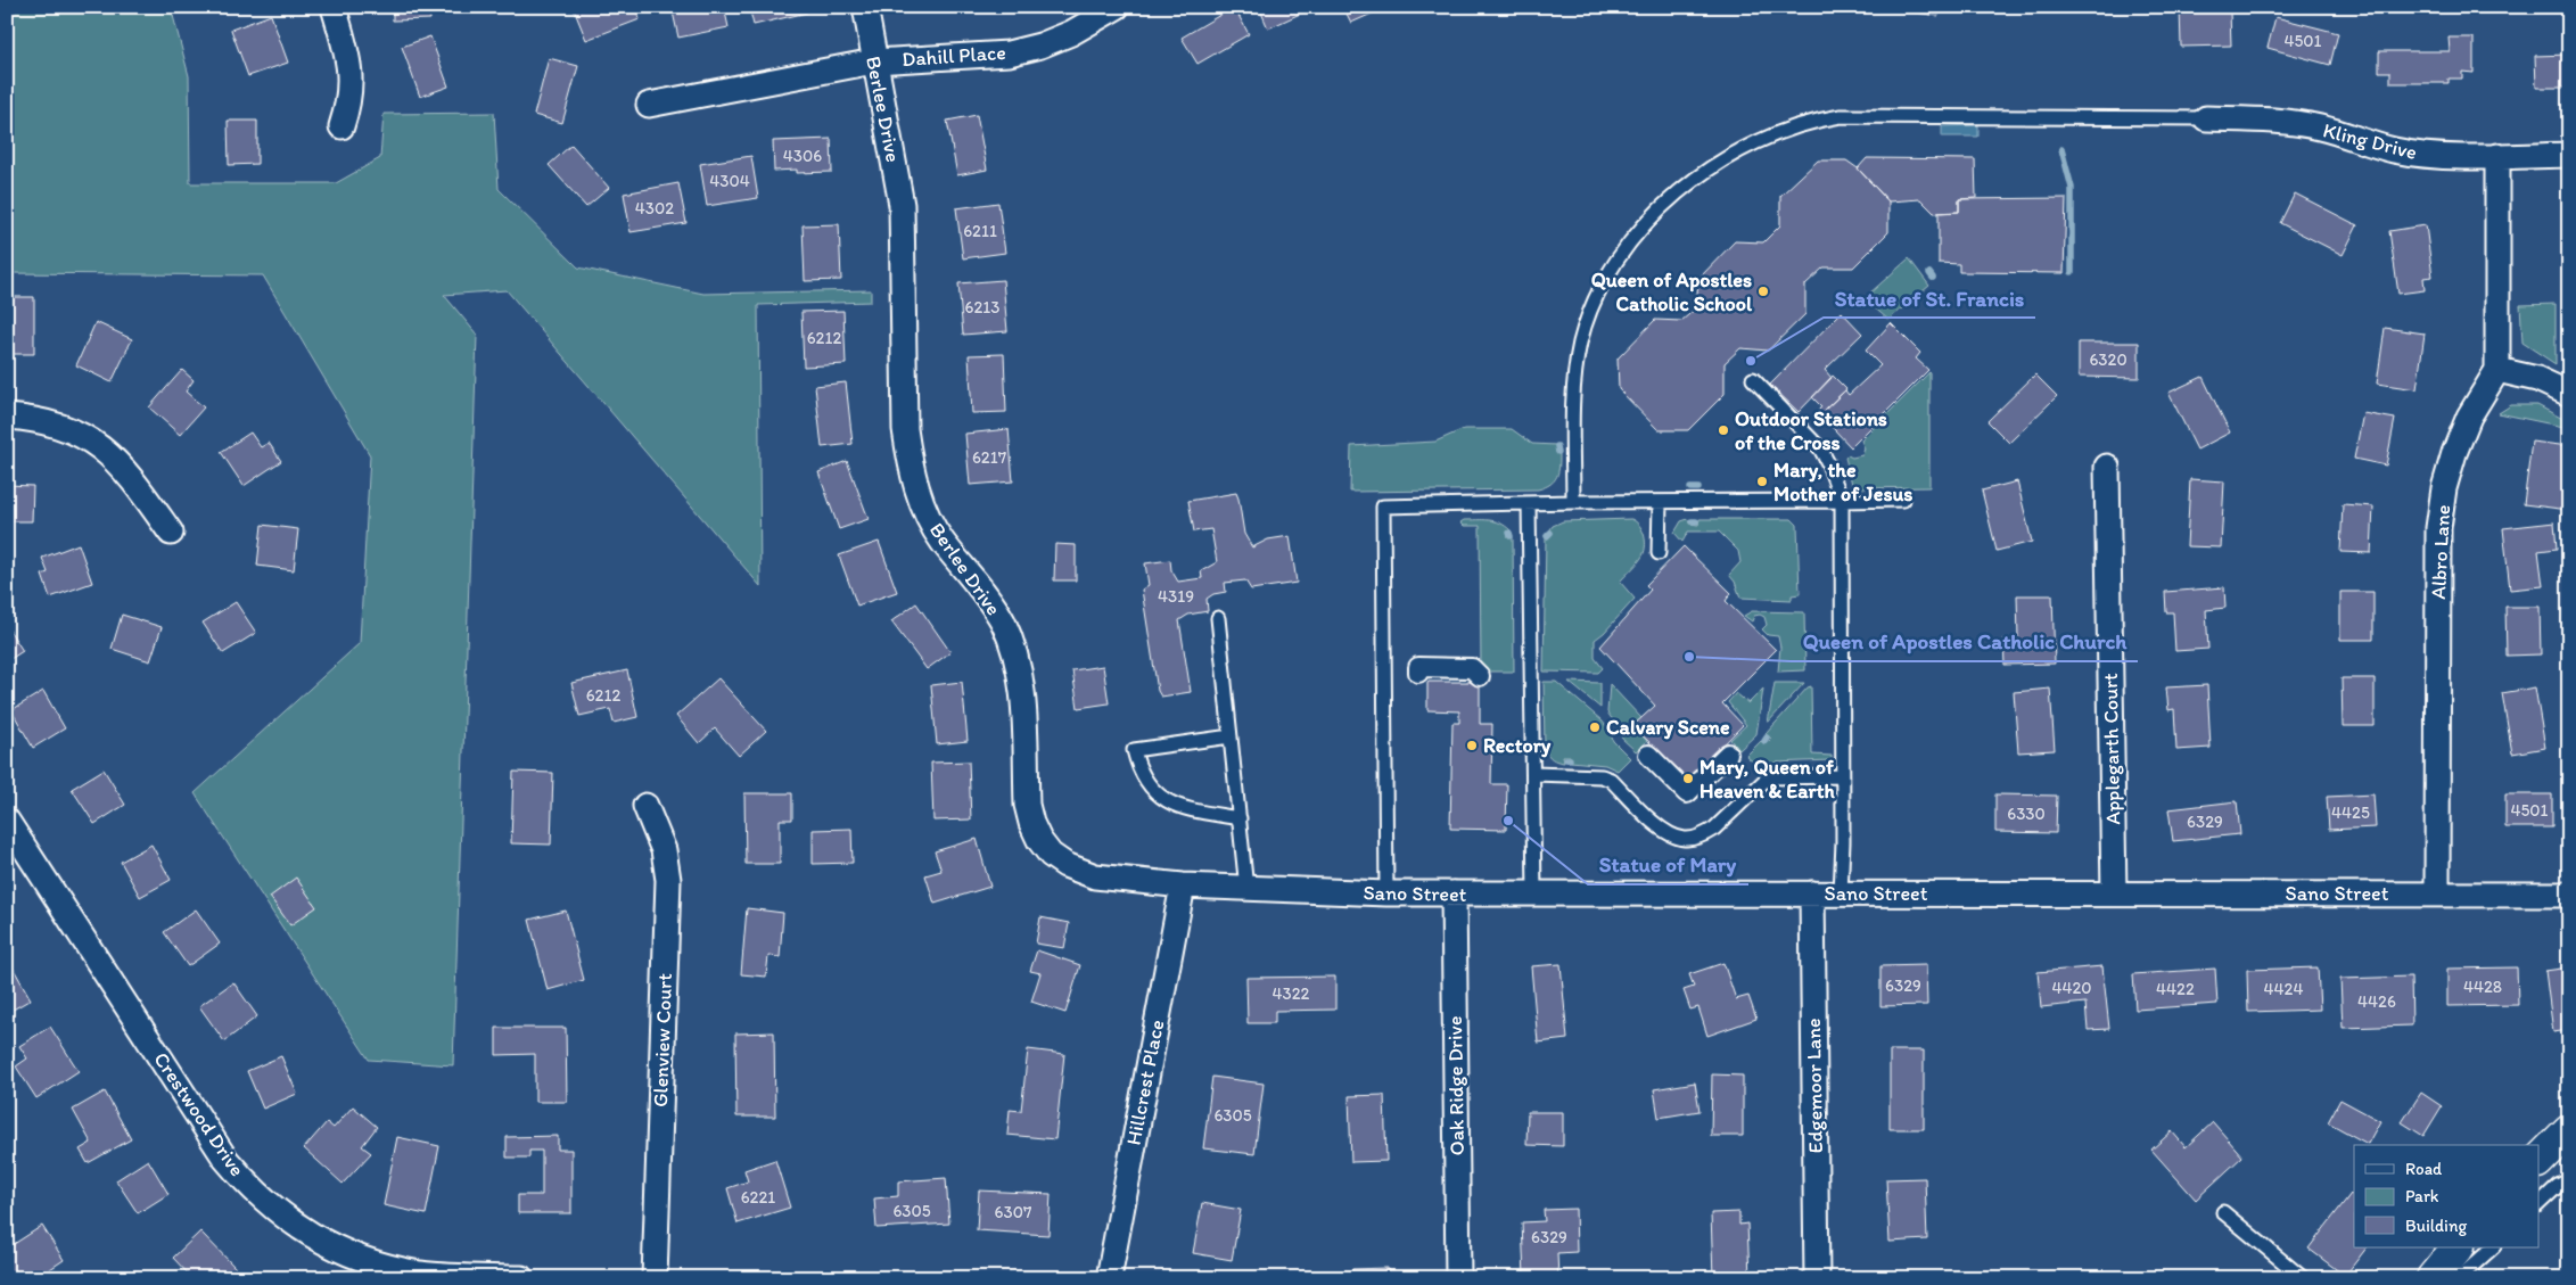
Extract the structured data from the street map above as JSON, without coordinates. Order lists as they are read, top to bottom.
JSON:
{
  "streets": {
    "street": [
      "Dahill Place",
      "Berlee Drive",
      "Kling Drive",
      "Albro Lane",
      "Applegarth Court",
      "Sano Street",
      "Glenview Court",
      "Hillcrest Place",
      "Oak Ridge Drive",
      "Edgemoor Lane",
      "Crestwood Drive"
    ]
  },
  "crossings": [
    ["Dahill Place", "Berlee Drive"],
    ["Berlee Drive", "Sano Street"],
    ["Berlee Drive", "Hillcrest Place"],
    ["Albro Lane", "Sano Street"],
    ["Applegarth Court", "Sano Street"],
    ["Sano Street", "Hillcrest Place"],
    ["Sano Street", "Oak Ridge Drive"],
    ["Sano Street", "Edgemoor Lane"]
  ],
  "places": [
    "Queen of Apostles Catholic School",
    "Statue of St. Francis",
    "Outdoor Stations of the Cross",
    "Mary, the Mother of Jesus",
    "Queen of Apostles Catholic Church",
    "Calvary Scene",
    "Rectory",
    "Mary, Queen of Heaven & Earth",
    "Statue of Mary"
  ],
  "house_numbers": [
    "4501",
    "4306",
    "4304",
    "4302",
    "6211",
    "6213",
    "6212",
    "6320",
    "6217",
    "4319",
    "6212",
    "4501",
    "4425",
    "6330",
    "6329",
    "6329",
    "4428",
    "4420",
    "4422",
    "4424",
    "4322",
    "4426",
    "6305",
    "6221",
    "6305",
    "6307",
    "6329"
  ],
  "legend": ["Road", "Park", "Building"]
}
